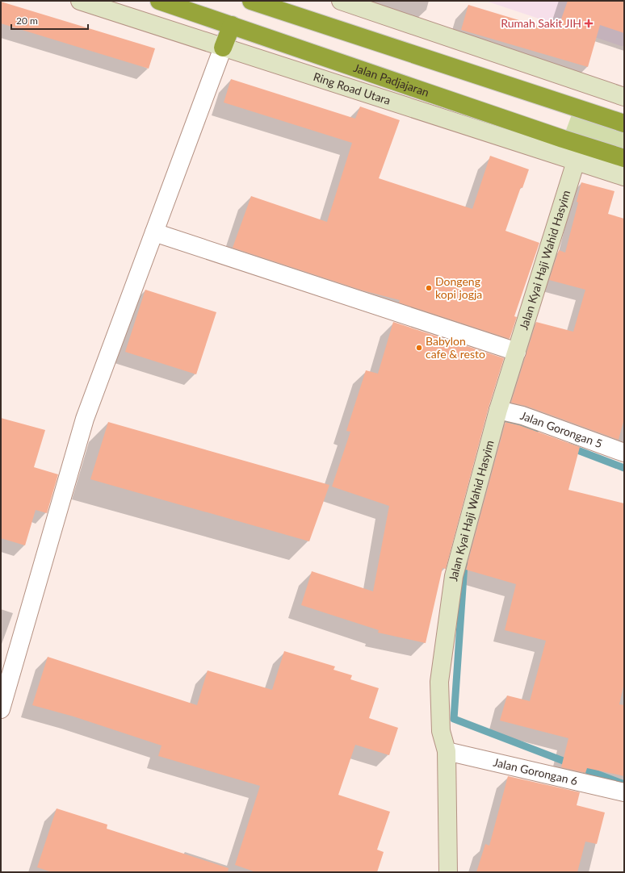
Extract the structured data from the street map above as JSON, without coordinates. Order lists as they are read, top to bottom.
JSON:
{
  "streets": {
    "highway": ["Jalan Padjajaran"],
    "street": [
      "Ring Road Utara",
      "Jalan Kyai Haji Wahid Hasyim",
      "Jalan Gorongan 5",
      "Jalan Gorongan 6"
    ]
  },
  "crossings": [
    ["Ring Road Utara", "Jalan Kyai Haji Wahid Hasyim"],
    ["Jalan Kyai Haji Wahid Hasyim", "Jalan Gorongan 5"],
    ["Jalan Kyai Haji Wahid Hasyim", "Jalan Gorongan 6"]
  ],
  "places": {
    "health": ["Rumah Sakit JIH"],
    "other": ["Dongeng kopi jogja", "Babylon cafe & resto"]
  },
  "scale_bar": "20 m"
}
